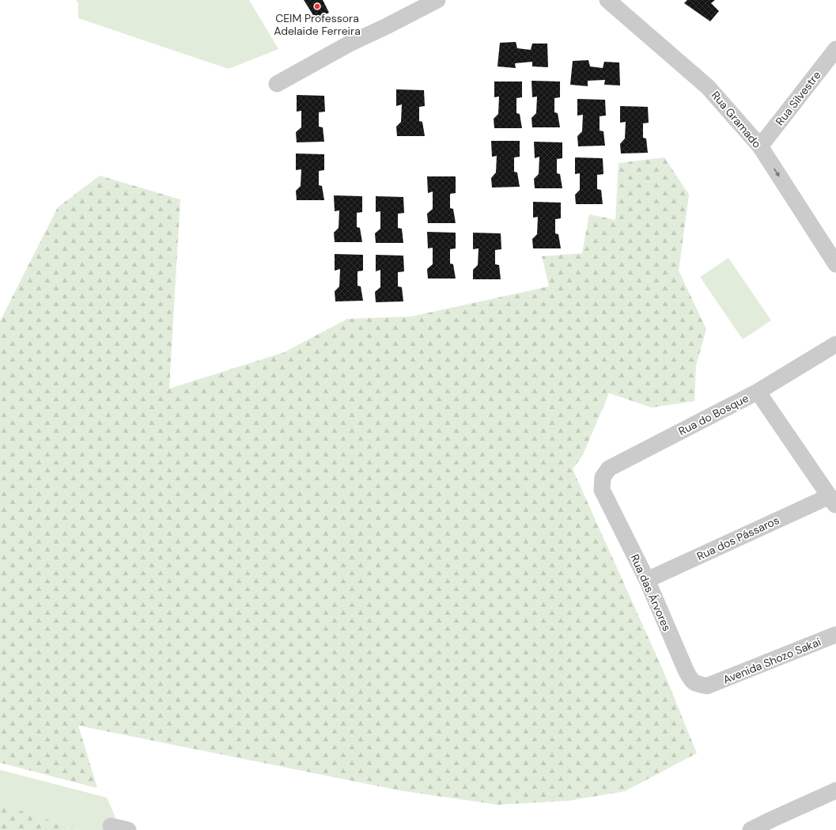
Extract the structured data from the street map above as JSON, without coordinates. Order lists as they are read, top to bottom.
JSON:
{
  "streets": {
    "street": [
      "Rua Silvestre",
      "Rua Gramado",
      "Rua do Bosque",
      "Rua dos Pássaros",
      "Rua das Árvores",
      "Avenida Shozo Sakai"
    ]
  },
  "crossings": [
    ["Rua Silvestre", "Rua Gramado"],
    ["Rua do Bosque", "Rua das Árvores"],
    ["Rua dos Pássaros", "Rua das Árvores"],
    ["Rua das Árvores", "Avenida Shozo Sakai"]
  ],
  "one_way": ["Rua Gramado"],
  "places": ["CEIM Professora Adelaide Ferreira"]
}
